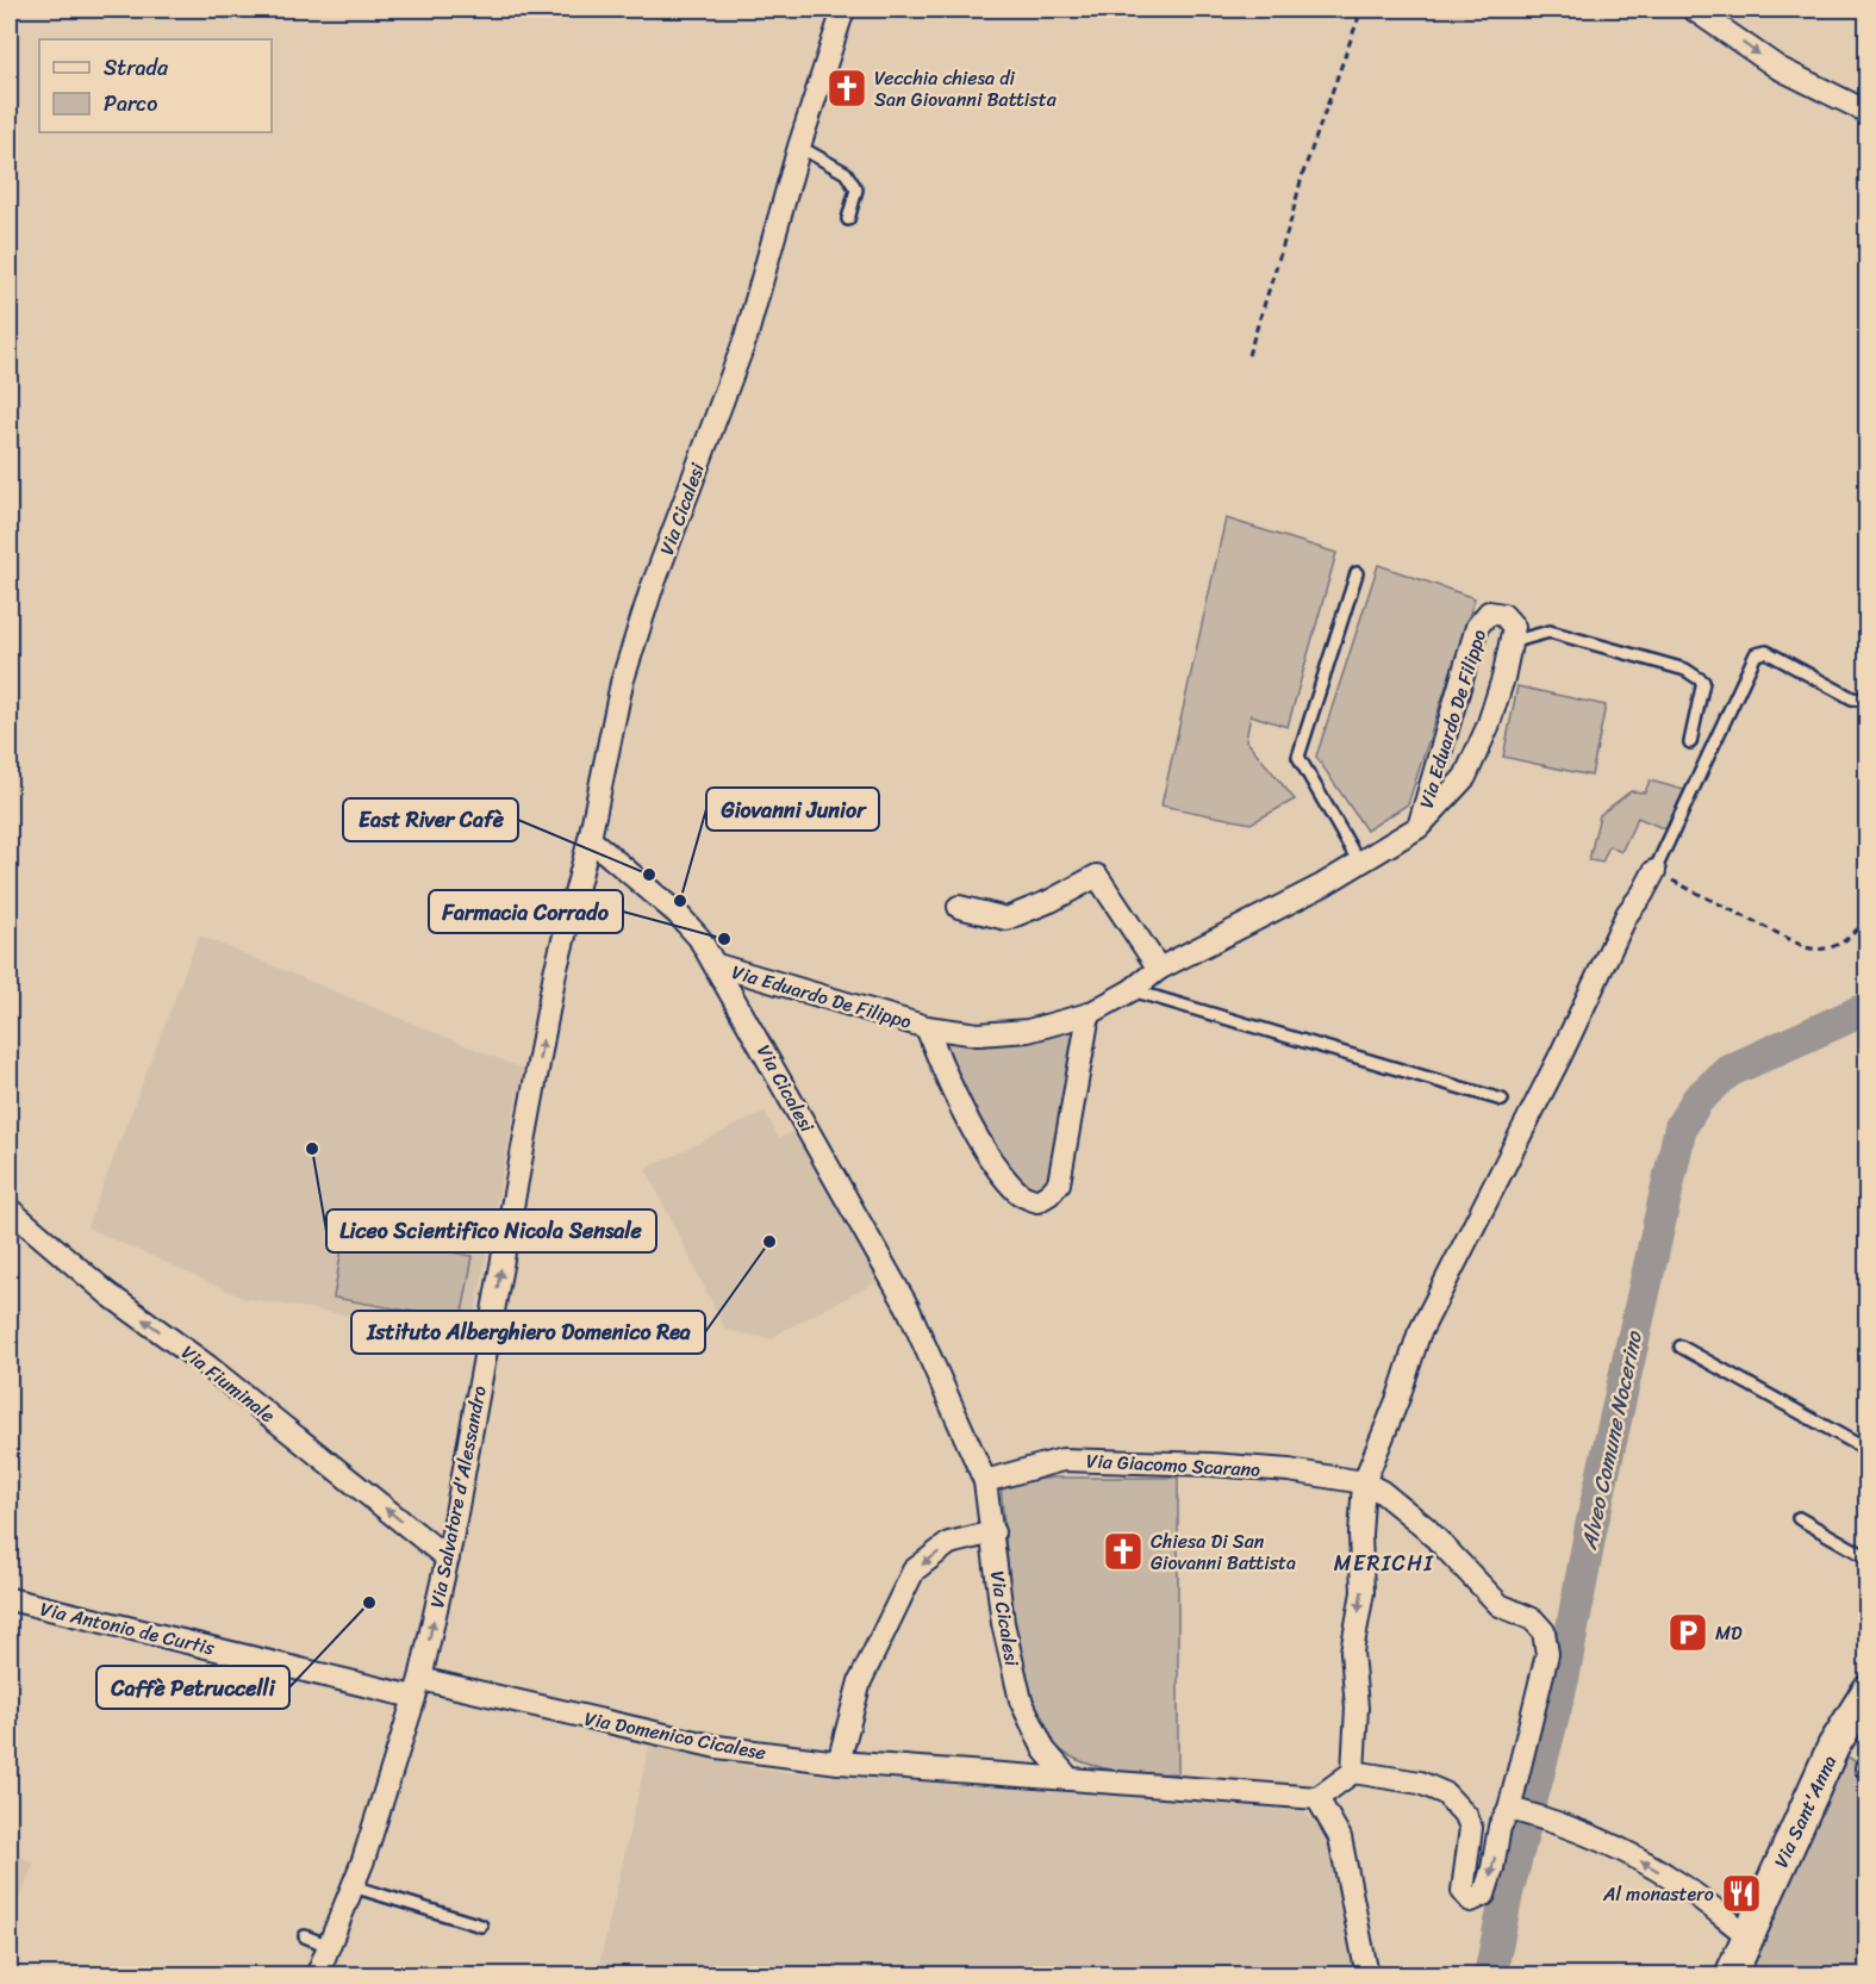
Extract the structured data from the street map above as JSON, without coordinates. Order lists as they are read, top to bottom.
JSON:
{
  "streets": {
    "main road": ["Via Sant'Anna"],
    "street": [
      "Via Cicalesi",
      "Via Eduardo De Filippo",
      "Via Fiuminale",
      "Via Giacomo Scarano",
      "Via Salvatore d'Alessandro",
      "Via Antonio de Curtis",
      "Via Domenico Cicalese"
    ]
  },
  "crossings": [
    ["Via Cicalesi", "Via Eduardo De Filippo"],
    ["Via Cicalesi", "Via Giacomo Scarano"],
    ["Via Cicalesi", "Via Salvatore d'Alessandro"],
    ["Via Cicalesi", "Via Domenico Cicalese"],
    ["Via Fiuminale", "Via Salvatore d'Alessandro"],
    ["Via Salvatore d'Alessandro", "Via Antonio de Curtis"],
    ["Via Salvatore d'Alessandro", "Via Domenico Cicalese"],
    ["Via Antonio de Curtis", "Via Domenico Cicalese"]
  ],
  "one_way": ["Via Fiuminale", "Via Salvatore d'Alessandro"],
  "districts": ["MERICHI"],
  "water": ["Alveo Comune Nocerino"],
  "places": {
    "church": ["Vecchia chiesa di San Giovanni Battista", "Chiesa Di San Giovanni Battista"],
    "other": [
      "East River Cafè",
      "Giovanni Junior",
      "Farmacia Corrado",
      "Liceo Scientifico Nicola Sensale",
      "Istituto Alberghiero Domenico Rea",
      "Caffè Petruccelli"
    ],
    "parking": ["MD"],
    "restaurant": ["Al monastero"]
  },
  "legend": ["Strada", "Parco"]
}
